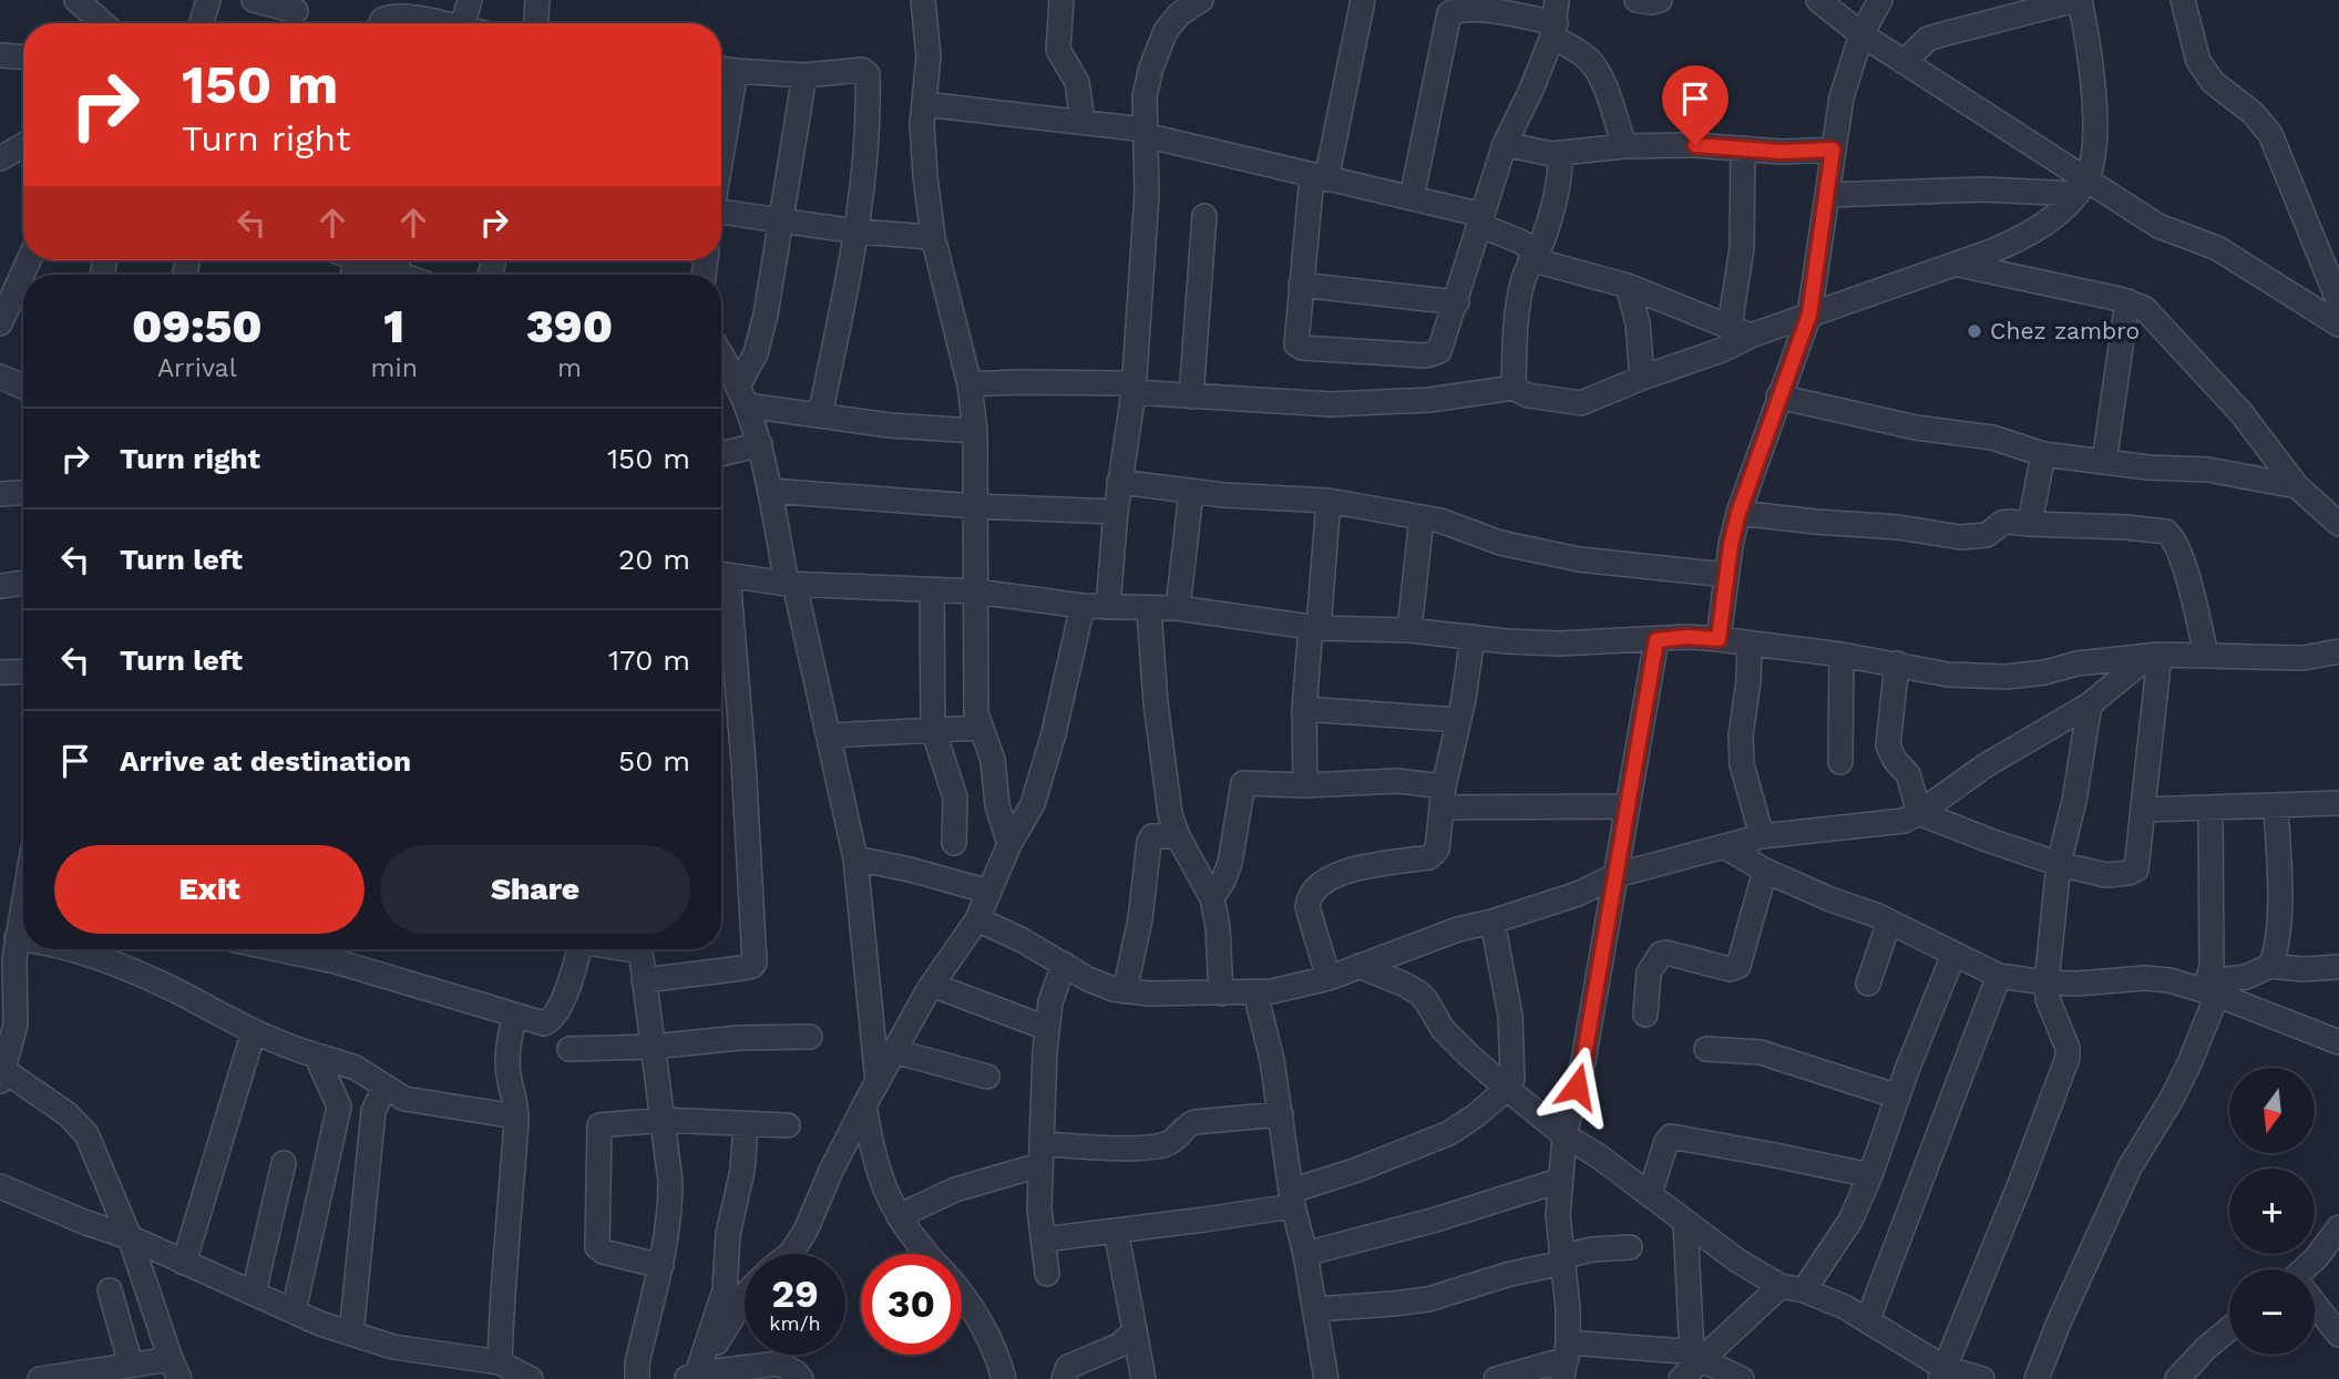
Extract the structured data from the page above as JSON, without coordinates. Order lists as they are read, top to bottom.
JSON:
{
  "places": ["Chez zambro"],
  "north": "bottom",
  "page": {
    "turn": ["150 m", "Turn right"],
    "eta": [
      "09:50",
      "Arrival",
      "1",
      "min",
      "390",
      "m"
    ],
    "list": [
      {
        "name": "Turn right",
        "value": "150 m"
      },
      {
        "name": "Turn left",
        "value": "20 m"
      },
      {
        "name": "Turn left",
        "value": "170 m"
      },
      {
        "name": "Arrive at destination",
        "value": "50 m"
      }
    ],
    "buttons": ["Exit", "Share"],
    "map_buttons": ["+", "−"],
    "speed": "29 km/h",
    "limit": "30"
  }
}
